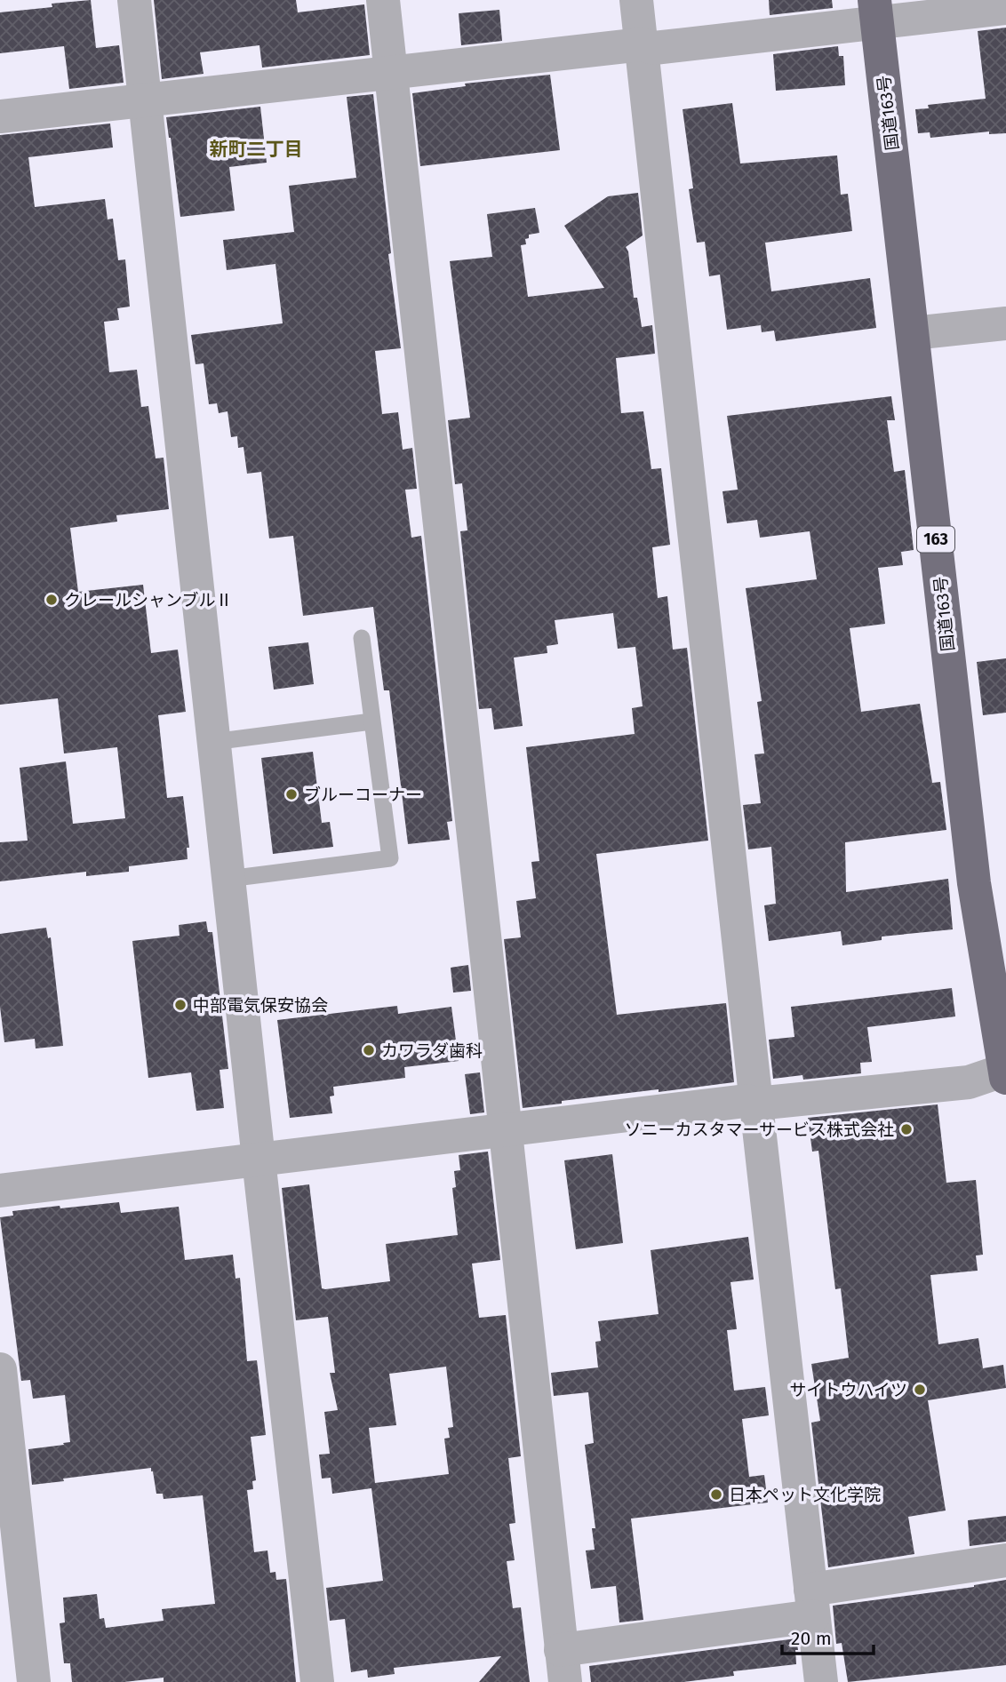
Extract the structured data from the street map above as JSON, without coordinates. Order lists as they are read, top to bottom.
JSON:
{
  "streets": {
    "highway": ["国道163号", "163"]
  },
  "districts": ["新町二丁目"],
  "places": [
    "クレールシャンブルⅡ",
    "ブルーコーナー",
    "中部電気保安協会",
    "カワラダ歯科",
    "ソニーカスタマーサービス株式会社",
    "サイトウハイツ",
    "日本ペット文化学院"
  ],
  "scale_bar": "20 m"
}
